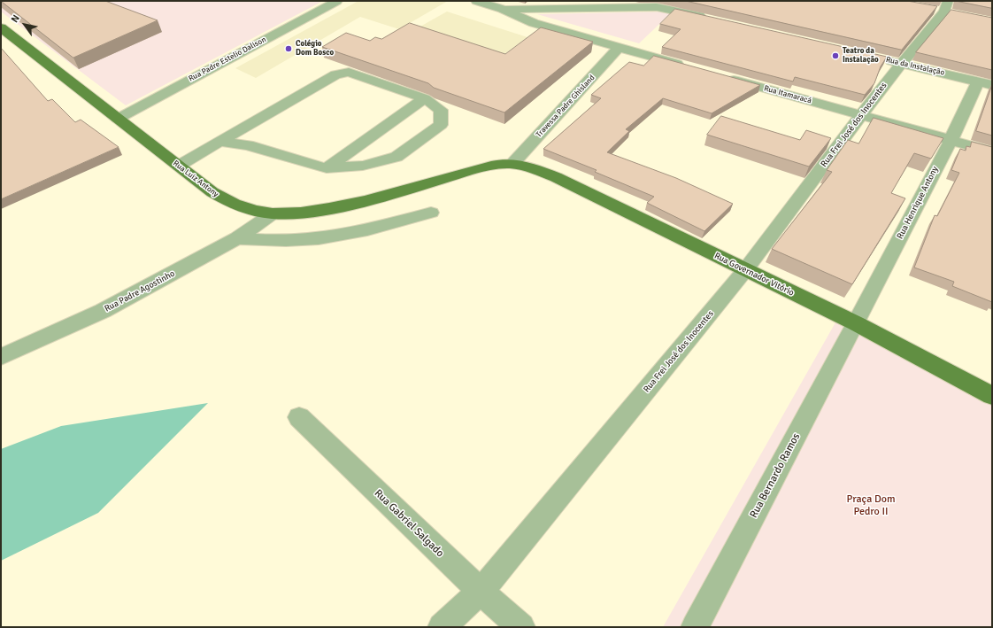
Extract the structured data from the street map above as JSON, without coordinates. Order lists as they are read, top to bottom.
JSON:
{
  "streets": {
    "main road": ["Rua Luiz Antony", "Rua Governador Vitório"],
    "street": [
      "Rua Padre Estelio Dalison",
      "Rua da Instalação",
      "Rua Itamaracá",
      "Travessa Padre Ghisland",
      "Rua Frei José dos Inocentes",
      "Rua Henrique Antony",
      "Rua Padre Agostinho",
      "Rua Bernardo Ramos",
      "Rua Gabriel Salgado"
    ]
  },
  "crossings": [
    ["Rua Padre Estelio Dalison", "Rua Luiz Antony"],
    ["Rua da Instalação", "Rua Frei José dos Inocentes"],
    ["Rua da Instalação", "Rua Henrique Antony"],
    ["Rua Itamaracá", "Rua Frei José dos Inocentes"],
    ["Rua Itamaracá", "Rua Henrique Antony"],
    ["Travessa Padre Ghisland", "Rua Luiz Antony"],
    ["Travessa Padre Ghisland", "Rua Governador Vitório"],
    ["Rua Frei José dos Inocentes", "Rua Governador Vitório"],
    ["Rua Frei José dos Inocentes", "Rua Gabriel Salgado"],
    ["Rua Luiz Antony", "Rua Governador Vitório"],
    ["Rua Luiz Antony", "Rua Padre Agostinho"],
    ["Rua Henrique Antony", "Rua Governador Vitório"],
    ["Rua Henrique Antony", "Rua Bernardo Ramos"],
    ["Rua Governador Vitório", "Rua Bernardo Ramos"]
  ],
  "parks": ["Praça Dom Pedro II"],
  "places": ["Colégio Dom Bosco", "Teatro da Instalação"],
  "north": "top left"
}
